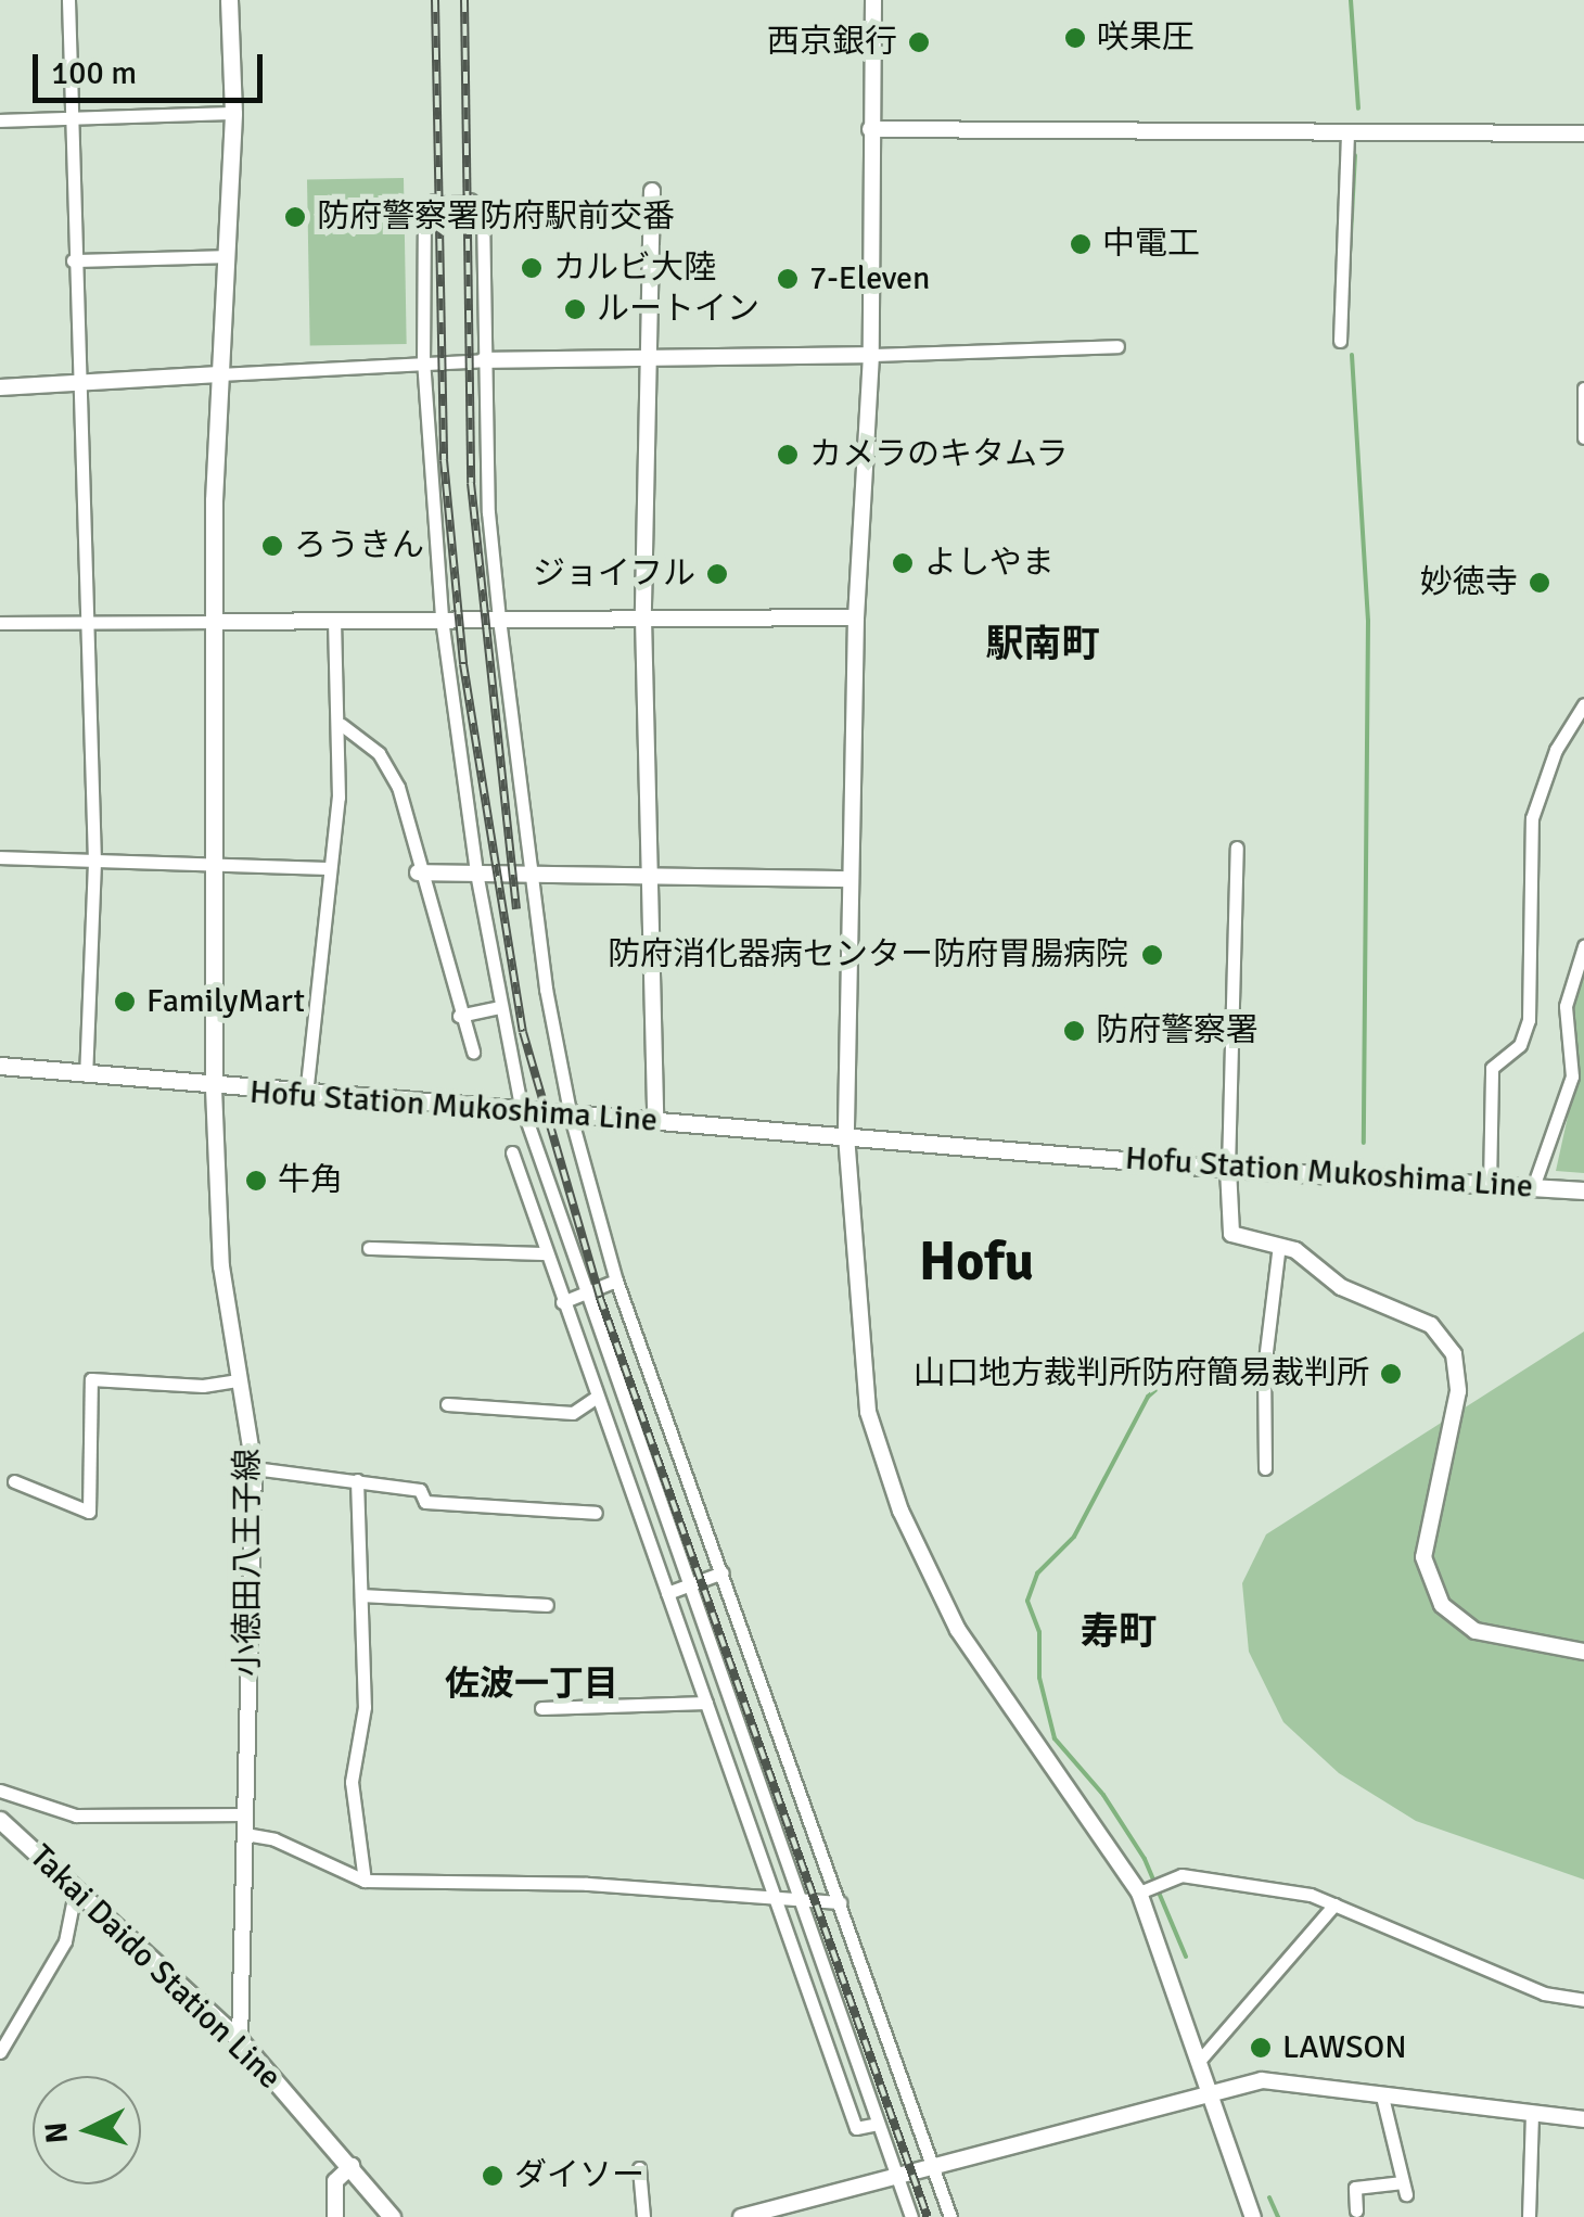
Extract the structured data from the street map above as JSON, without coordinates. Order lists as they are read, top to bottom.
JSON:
{
  "streets": {
    "main road": ["Hofu Station Mukoshima Line", "Takai Daido Station Line"],
    "street": ["小徳田八王子線"]
  },
  "crossings": [
    ["Hofu Station Mukoshima Line", "小徳田八王子線"],
    ["小徳田八王子線", "Takai Daido Station Line"]
  ],
  "districts": [
    "駅南町",
    "Hofu",
    "寿町",
    "佐波一丁目"
  ],
  "places": [
    "咲果圧",
    "西京銀行",
    "防府警察署防府駅前交番",
    "中電工",
    "カルビ大陸",
    "7-Eleven",
    "ルートイン",
    "カメラのキタムラ",
    "ろうきん",
    "よしやま",
    "ジョイフル",
    "妙徳寺",
    "防府消化器病センター防府胃腸病院",
    "FamilyMart",
    "防府警察署",
    "牛角",
    "山口地方裁判所防府簡易裁判所",
    "LAWSON",
    "ダイソー"
  ],
  "scale_bar": "100 m",
  "north": "left"
}
